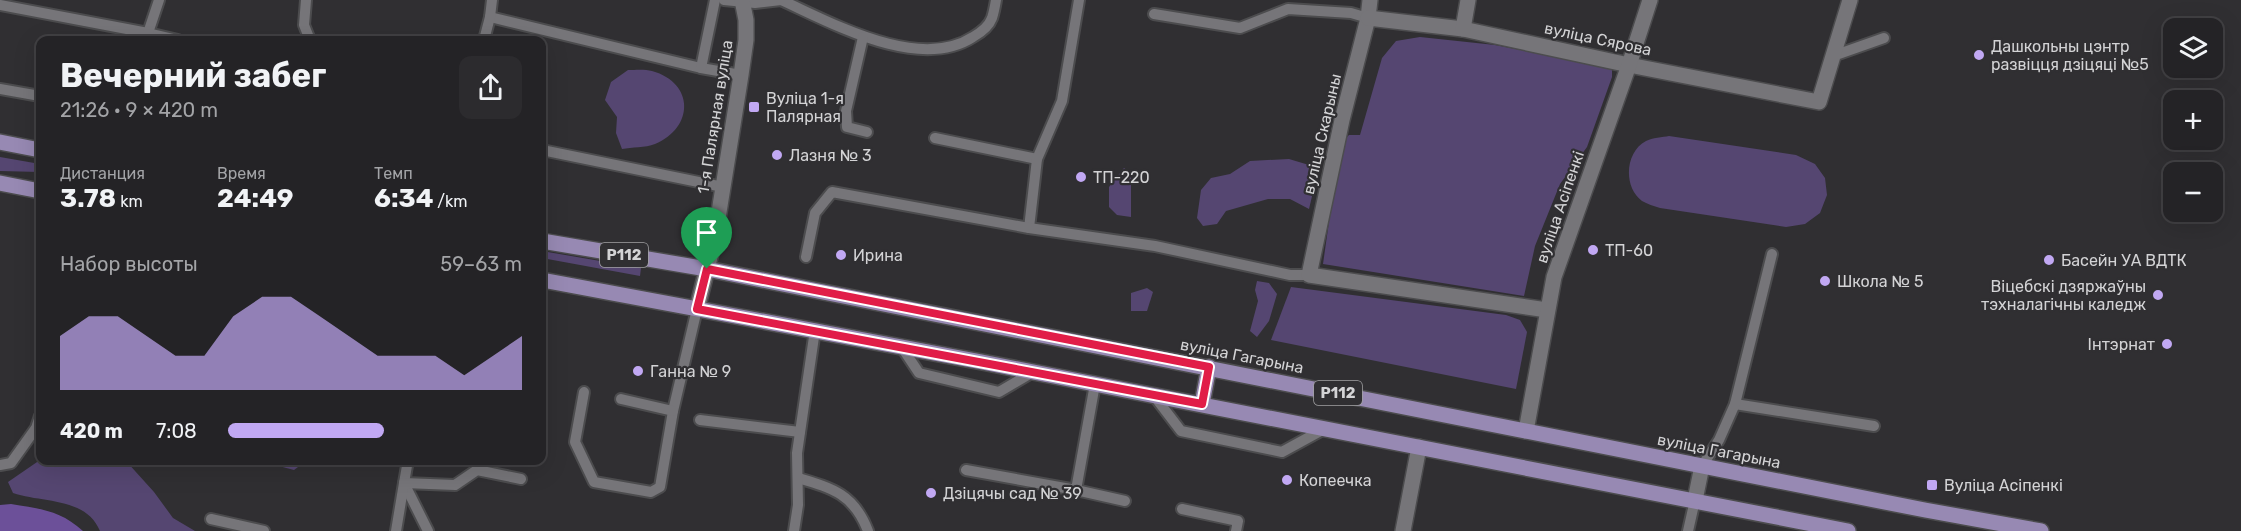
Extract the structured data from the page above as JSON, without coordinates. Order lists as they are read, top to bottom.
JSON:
{
  "streets": {
    "main road": ["Р112", "вуліца Гагарына"],
    "street": [
      "вуліца Сярова",
      "1-я Палярная вуліца",
      "вуліца Скарыны",
      "вуліца Асіпенкі"
    ]
  },
  "crossings": [
    ["вуліца Сярова", "вуліца Скарыны"],
    ["вуліца Сярова", "вуліца Асіпенкі"],
    ["1-я Палярная вуліца", "Р112"],
    ["1-я Палярная вуліца", "вуліца Гагарына"],
    ["вуліца Асіпенкі", "вуліца Гагарына"]
  ],
  "places": {
    "other": [
      "Дашкольны цэнтр развіцця дзіцяці №5",
      "Лазня № 3",
      "ТП-220",
      "ТП-60",
      "Ирина",
      "Басейн УА ВДТК",
      "Школа № 5",
      "Віцебскі дзяржаўны тэхналагічны каледж",
      "Інтэрнат",
      "Ганна № 9",
      "Копеечка",
      "Дзіцячы сад № 39"
    ],
    "transit": ["Вуліца 1-я Палярная", "Вуліца Асіпенкі"]
  },
  "page": {
    "map_buttons": ["+", "−"],
    "heading": ["Вечерний забег", "21:26 · 9 × 420 m"],
    "stats": [
      ["Дистанция", "3.78 km"],
      ["Время", "24:49"],
      ["Темп", "6:34 /km"]
    ],
    "chart": ["Набор высоты", "59–63 m"],
    "list": [
      {
        "name": "420 m",
        "note": "7:08"
      }
    ]
  }
}
